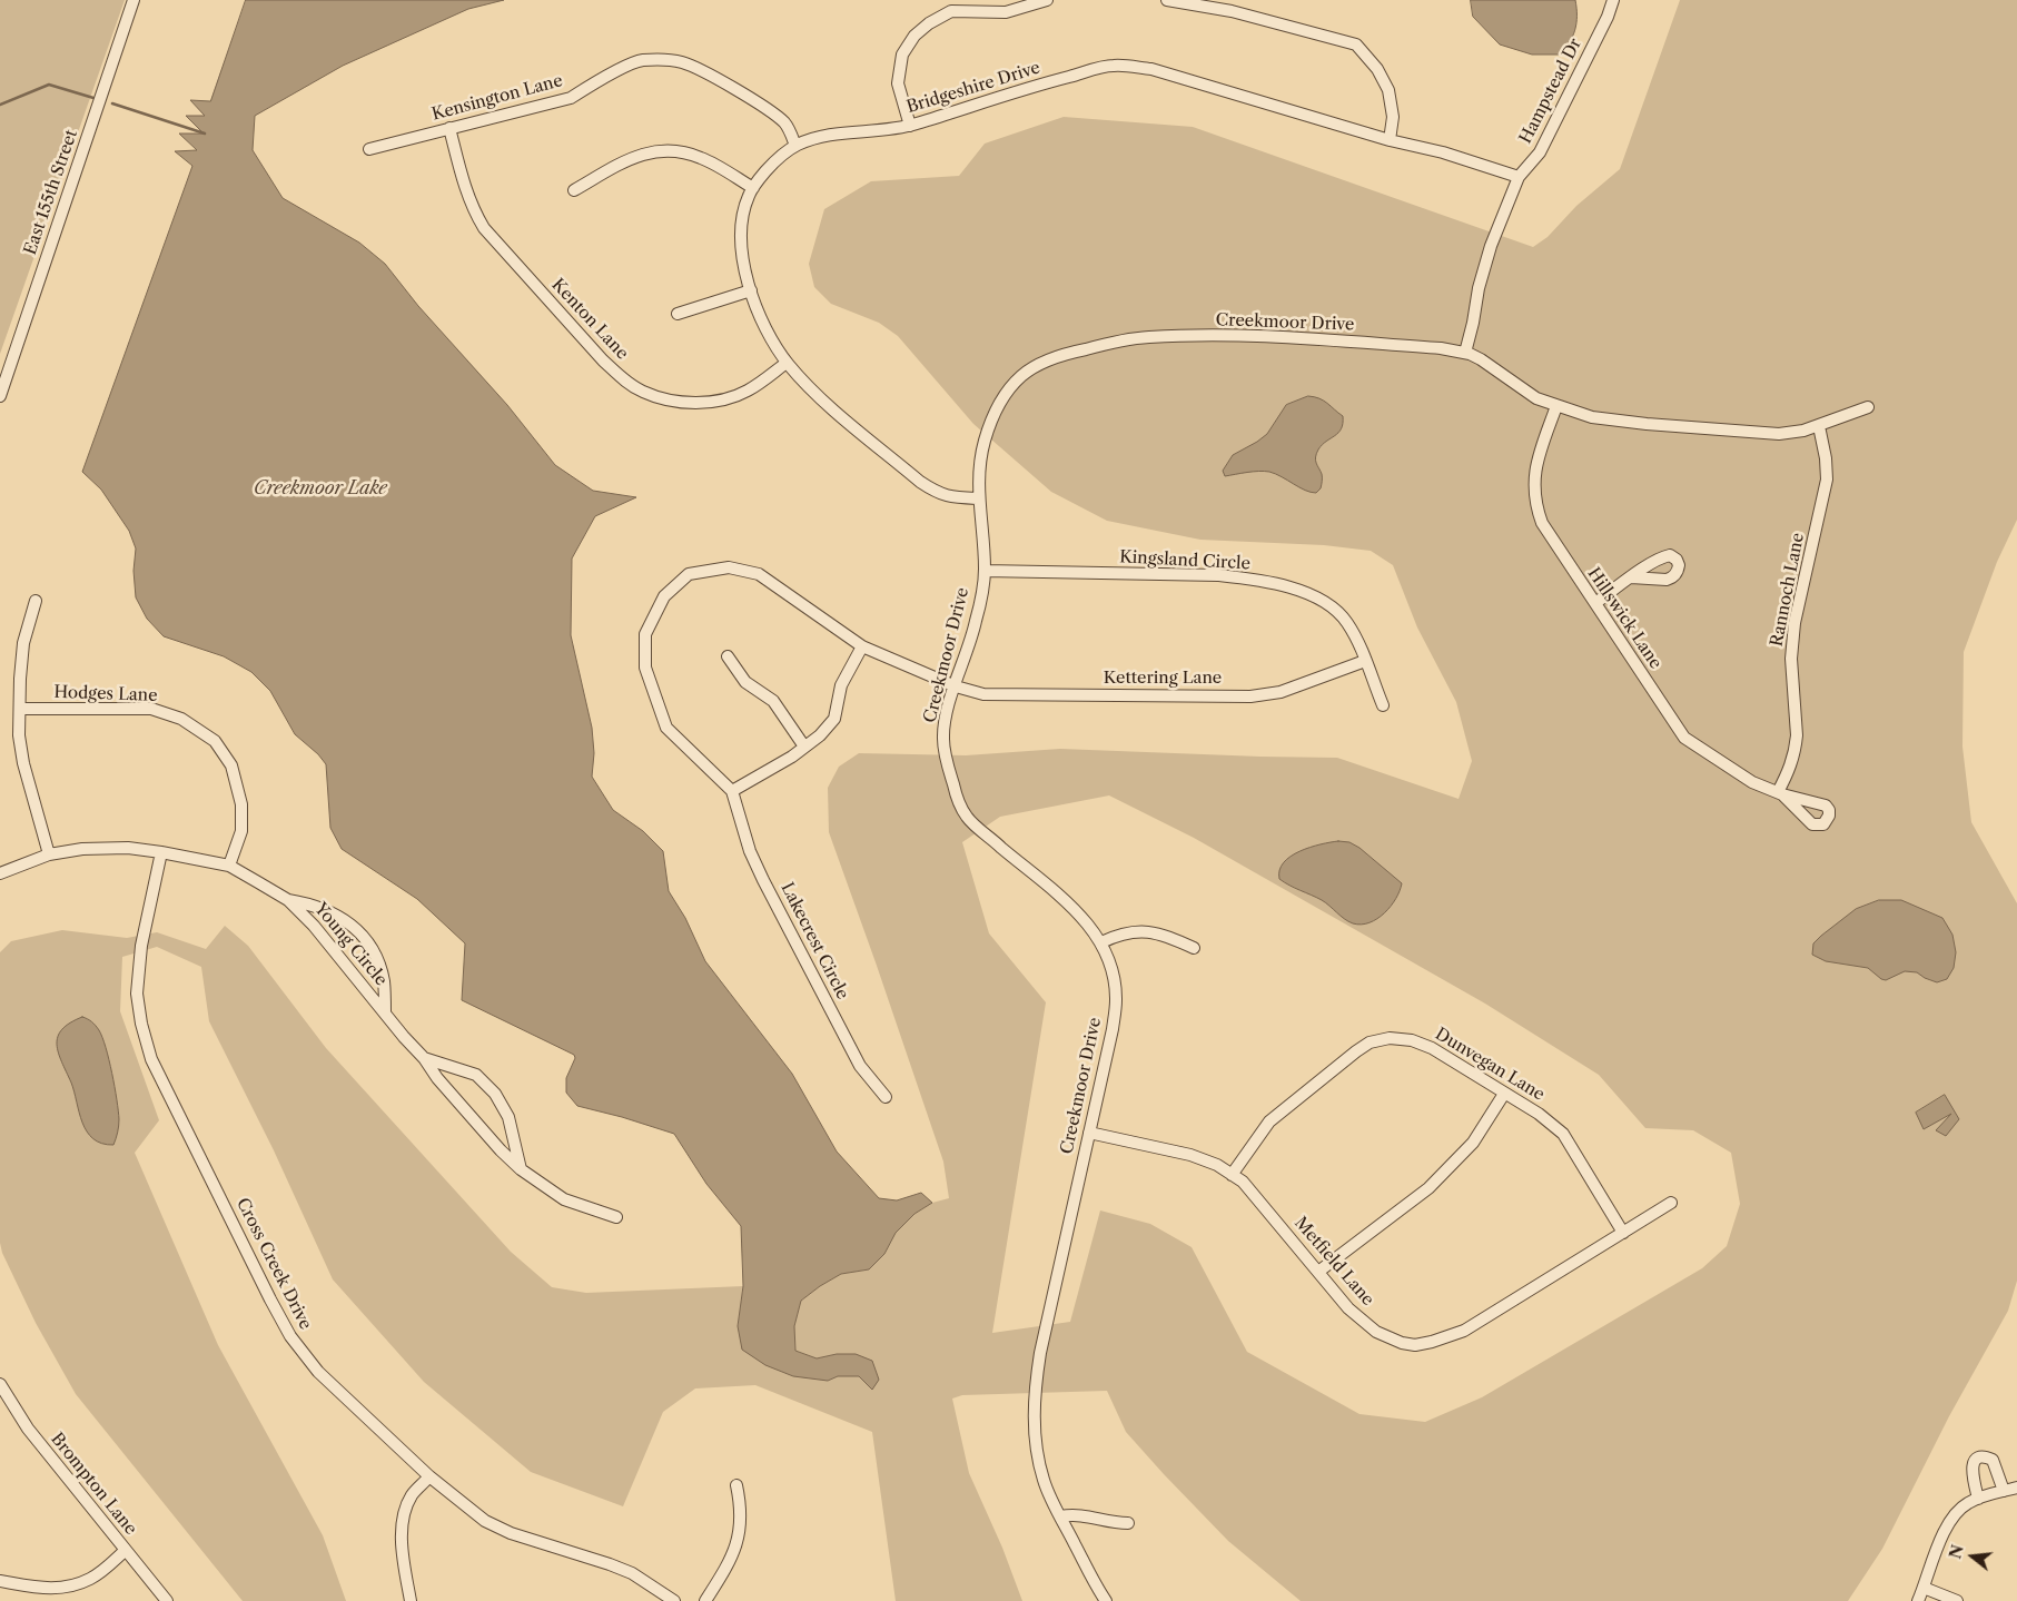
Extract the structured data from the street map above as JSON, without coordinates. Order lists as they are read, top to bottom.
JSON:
{
  "streets": {
    "street": [
      "Bridgeshire Drive",
      "Hampstead Dr",
      "Kensington Lane",
      "East 155th Street",
      "Kenton Lane",
      "Creekmoor Drive",
      "Kingsland Circle",
      "Rannoch Lane",
      "Hillswick Lane",
      "Kettering Lane",
      "Hodges Lane",
      "Lakecrest Circle",
      "Young Circle",
      "Dunvegan Lane",
      "Metfield Lane",
      "Cross Creek Drive",
      "Brompton Lane"
    ]
  },
  "crossings": [
    ["Bridgeshire Drive", "Hampstead Dr"],
    ["Bridgeshire Drive", "Kensington Lane"],
    ["Bridgeshire Drive", "Kenton Lane"],
    ["Bridgeshire Drive", "Creekmoor Drive"],
    ["Hampstead Dr", "Creekmoor Drive"],
    ["Kensington Lane", "Kenton Lane"],
    ["Creekmoor Drive", "Kingsland Circle"],
    ["Creekmoor Drive", "Rannoch Lane"],
    ["Creekmoor Drive", "Hillswick Lane"],
    ["Creekmoor Drive", "Kettering Lane"],
    ["Creekmoor Drive", "Lakecrest Circle"],
    ["Creekmoor Drive", "Metfield Lane"],
    ["Kingsland Circle", "Kettering Lane"],
    ["Rannoch Lane", "Hillswick Lane"],
    ["Kettering Lane", "Lakecrest Circle"],
    ["Hodges Lane", "Young Circle"],
    ["Young Circle", "Cross Creek Drive"],
    ["Dunvegan Lane", "Metfield Lane"]
  ],
  "water": ["Creekmoor Lake"],
  "north": "left"
}
